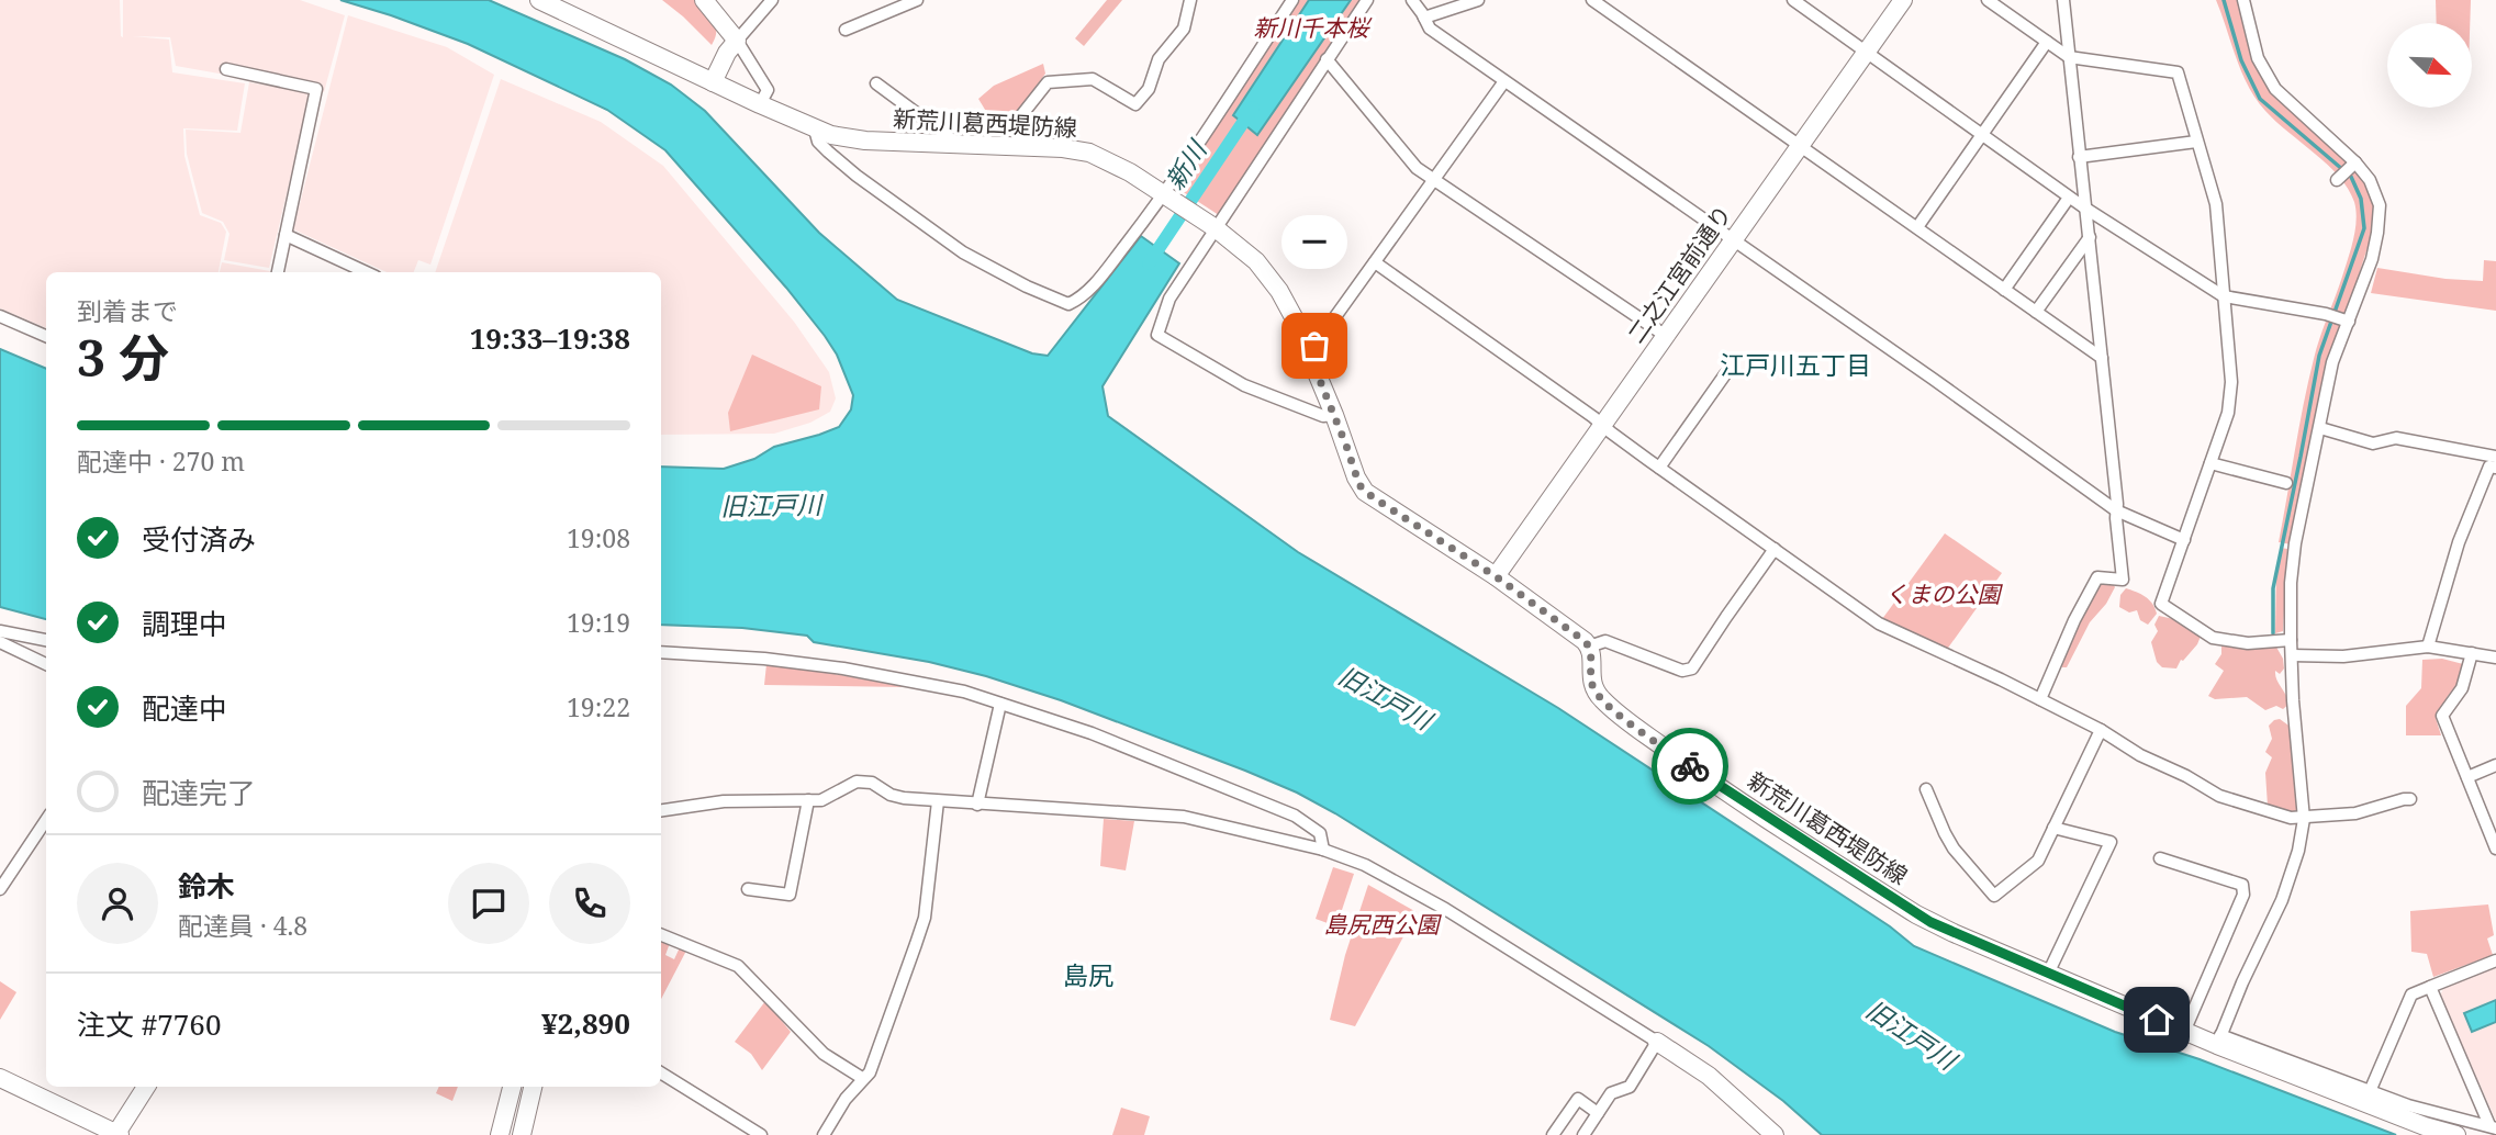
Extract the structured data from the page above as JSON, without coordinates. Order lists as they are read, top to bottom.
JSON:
{
  "streets": {
    "main road": ["新荒川葛西堤防線", "二之江宮前通り"]
  },
  "crossings": [
    ["新荒川葛西堤防線", "二之江宮前通り"]
  ],
  "districts": ["江戸川五丁目", "島尻"],
  "water": ["新川", "旧江戸川"],
  "parks": ["新川千本桜", "くまの公園", "島尻西公園"],
  "places": ["一"],
  "north": "bottom right",
  "page": {
    "bubble": "一",
    "heading": ["3 分", "到着まで", "19:33–19:38"],
    "panel": [
      "鈴木",
      "配達員 · 4.8",
      "注文 #7760",
      "¥2,890"
    ],
    "bar": "配達中 · 270 m",
    "list": [
      ["受付済み", "19:08"],
      ["調理中", "19:19"],
      ["配達中", "19:22"],
      "配達完了"
    ]
  }
}
